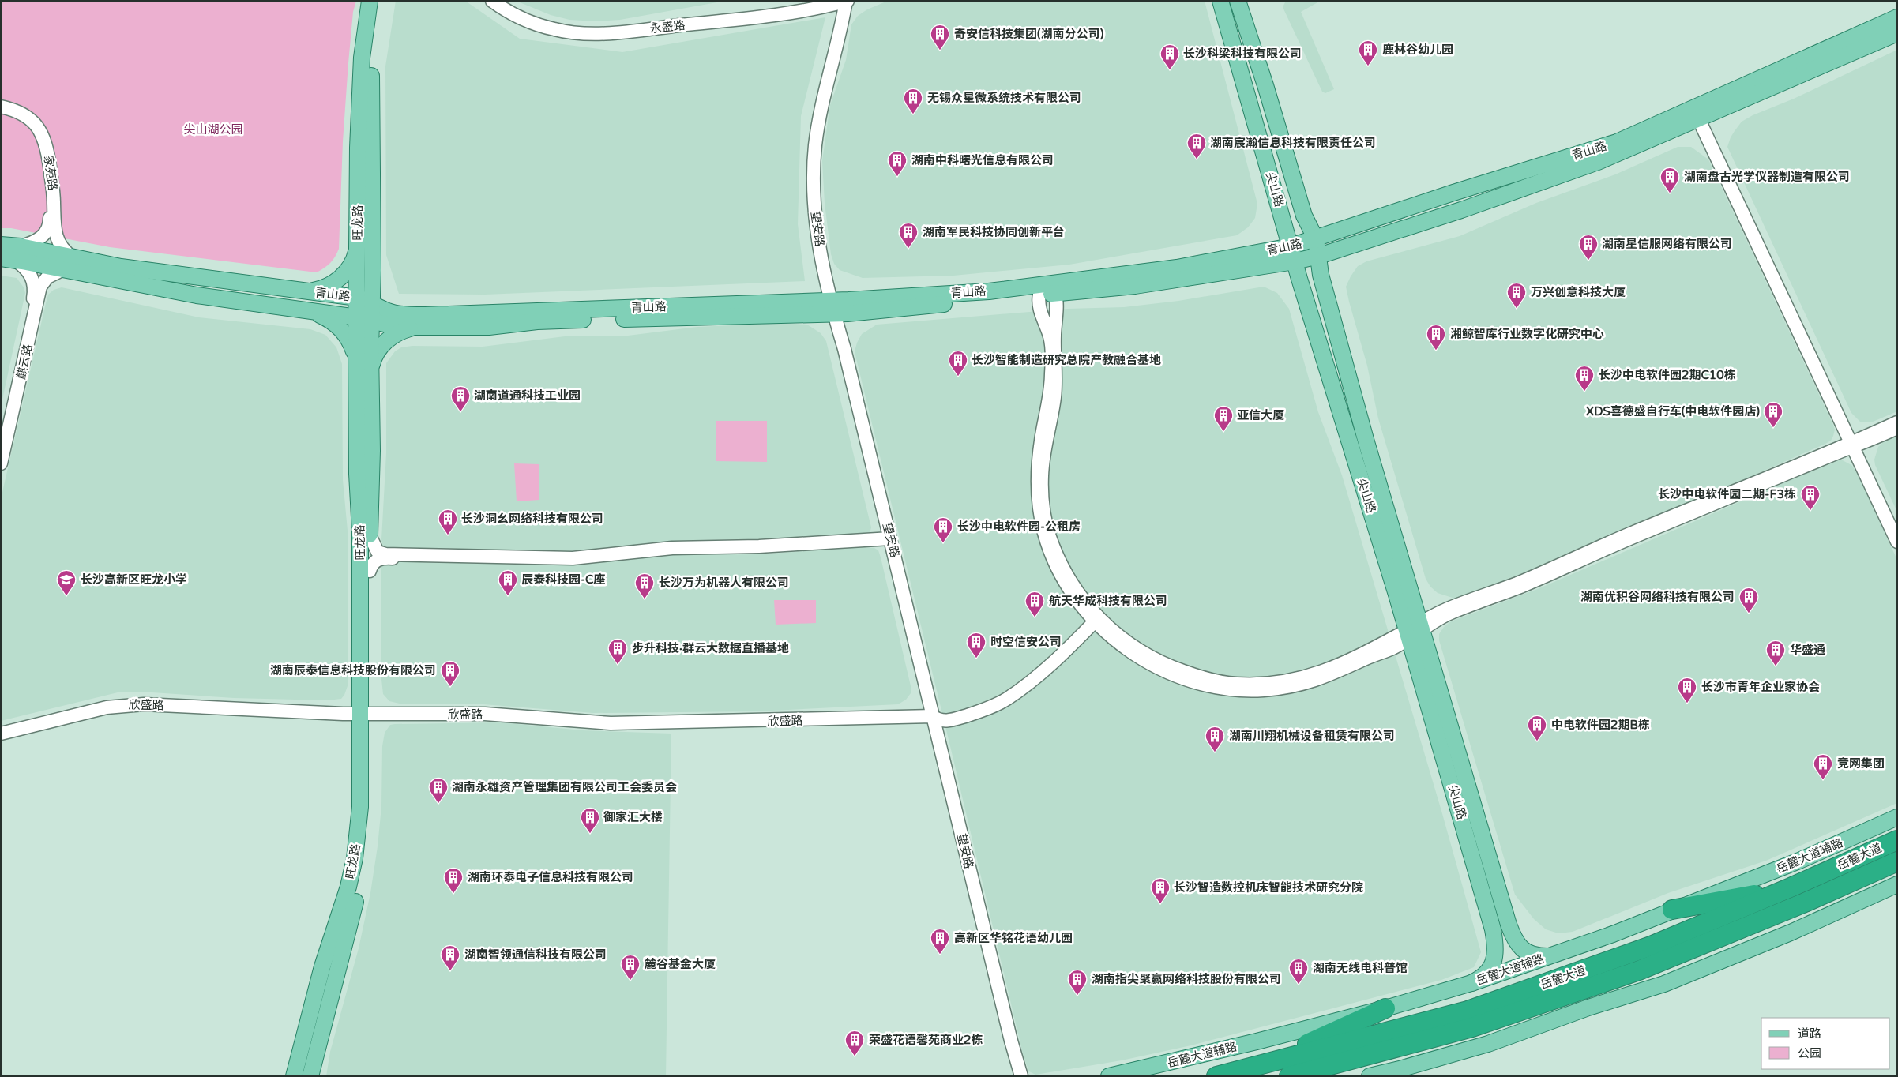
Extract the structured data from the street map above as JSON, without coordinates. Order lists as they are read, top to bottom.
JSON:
{
  "streets": {
    "highway": ["岳麓大道"],
    "main road": [
      "青山路",
      "尖山路",
      "旺龙路",
      "岳麓大道辅路"
    ],
    "street": [
      "永盛路",
      "家苑路",
      "望安路",
      "麒云路",
      "欣盛路"
    ]
  },
  "crossings": [
    ["永盛路", "望安路"],
    ["青山路", "家苑路"],
    ["青山路", "尖山路"],
    ["青山路", "旺龙路"],
    ["青山路", "望安路"],
    ["青山路", "麒云路"],
    ["家苑路", "麒云路"],
    ["尖山路", "岳麓大道辅路"],
    ["旺龙路", "欣盛路"],
    ["望安路", "欣盛路"]
  ],
  "parks": ["尖山湖公园"],
  "places": {
    "building": [
      "奇安信科技集团(湖南分公司)",
      "鹿林谷幼儿园",
      "长沙科梁科技有限公司",
      "无锡众星微系统技术有限公司",
      "湖南宸瀚信息科技有限责任公司",
      "湖南中科曙光信息有限公司",
      "湖南盘古光学仪器制造有限公司",
      "湖南军民科技协同创新平台",
      "湖南星信服网络有限公司",
      "万兴创意科技大厦",
      "湘鲸智库行业数字化研究中心",
      "长沙智能制造研究总院产教融合基地",
      "长沙中电软件园2期C10栋",
      "湖南道通科技工业园",
      "XDS喜德盛自行车(中电软件园店)",
      "亚信大厦",
      "长沙中电软件园二期-F3栋",
      "长沙洞幺网络科技有限公司",
      "长沙中电软件园-公租房",
      "辰泰科技园-C座",
      "长沙万为机器人有限公司",
      "湖南优积谷网络科技有限公司",
      "航天华成科技有限公司",
      "时空信安公司",
      "步升科技·群云大数据直播基地",
      "华盛通",
      "湖南辰泰信息科技股份有限公司",
      "长沙市青年企业家协会",
      "中电软件园2期B栋",
      "湖南川翔机械设备租赁有限公司",
      "竞网集团",
      "湖南永雄资产管理集团有限公司工会委员会",
      "御家汇大楼",
      "湖南环泰电子信息科技有限公司",
      "长沙智造数控机床智能技术研究分院",
      "高新区华铭花语幼儿园",
      "湖南智领通信科技有限公司",
      "麓谷基金大厦",
      "湖南无线电科普馆",
      "湖南指尖聚赢网络科技股份有限公司",
      "荣盛花语馨苑商业2栋"
    ],
    "school or university": ["长沙高新区旺龙小学"]
  },
  "legend": ["道路", "公园"]
}
